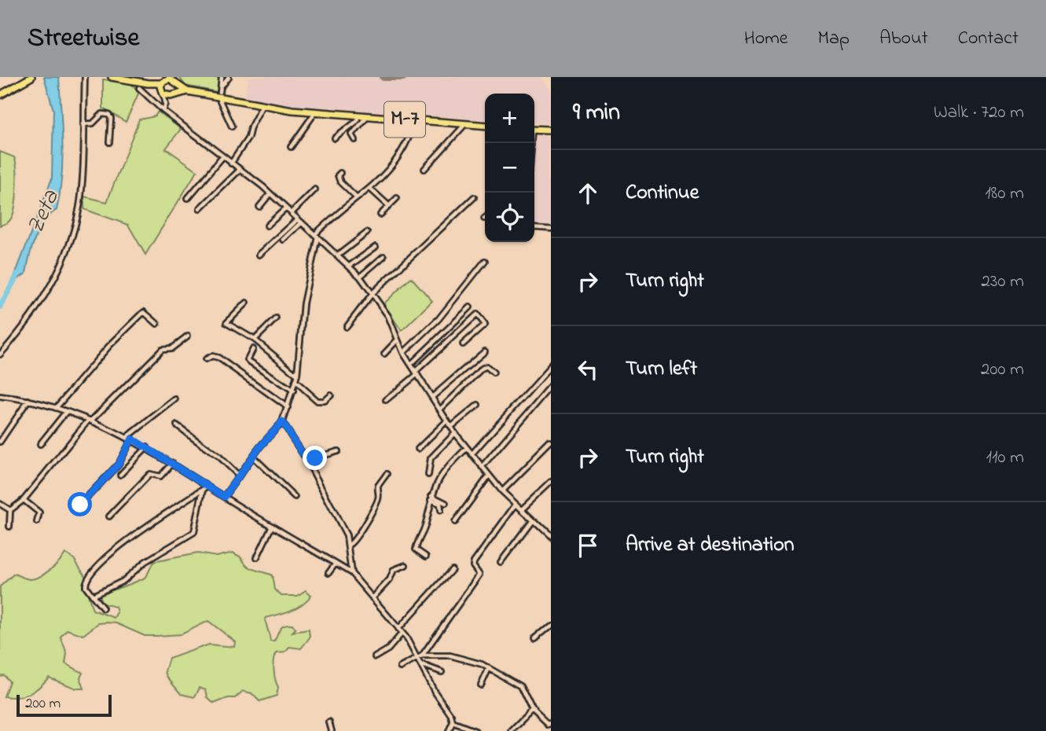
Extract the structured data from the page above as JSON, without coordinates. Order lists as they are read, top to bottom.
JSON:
{
  "streets": {
    "main road": ["M-7"]
  },
  "water": ["Zeta"],
  "scale_bar": "200 m",
  "page": {
    "header": "Streetwise",
    "nav": [
      "Home",
      "Map",
      "About",
      "Contact"
    ],
    "heading": ["9 min", "Walk · 720 m"],
    "map_buttons": ["+", "−"],
    "list": [
      ["Continue", "180 m"],
      ["Turn right", "230 m"],
      ["Turn left", "200 m"],
      ["Turn right", "110 m"],
      "Arrive at destination"
    ],
    "scale": "200 m"
  }
}
